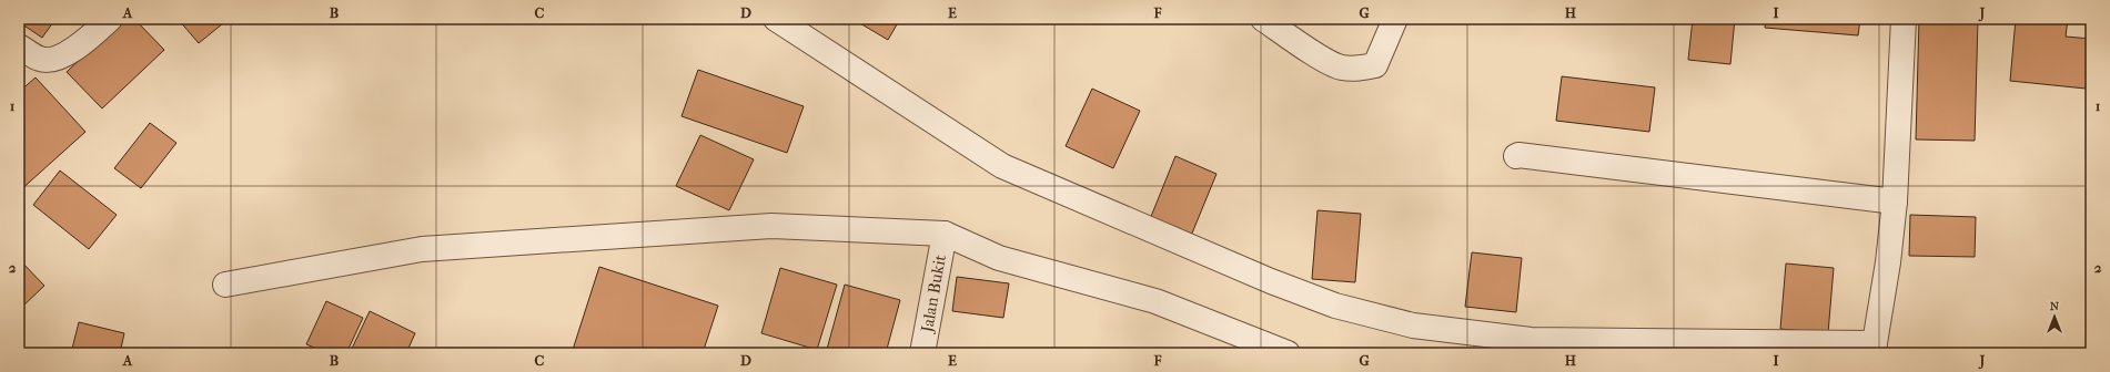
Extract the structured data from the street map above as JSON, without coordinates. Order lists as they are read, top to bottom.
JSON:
{
  "streets": {
    "street": ["Jalan Bukit"]
  },
  "north": "top",
  "grid": {
    "columns": [
      "A",
      "B",
      "C",
      "D",
      "E",
      "F",
      "G",
      "H",
      "I",
      "J"
    ],
    "rows": ["1", "2"]
  }
}
